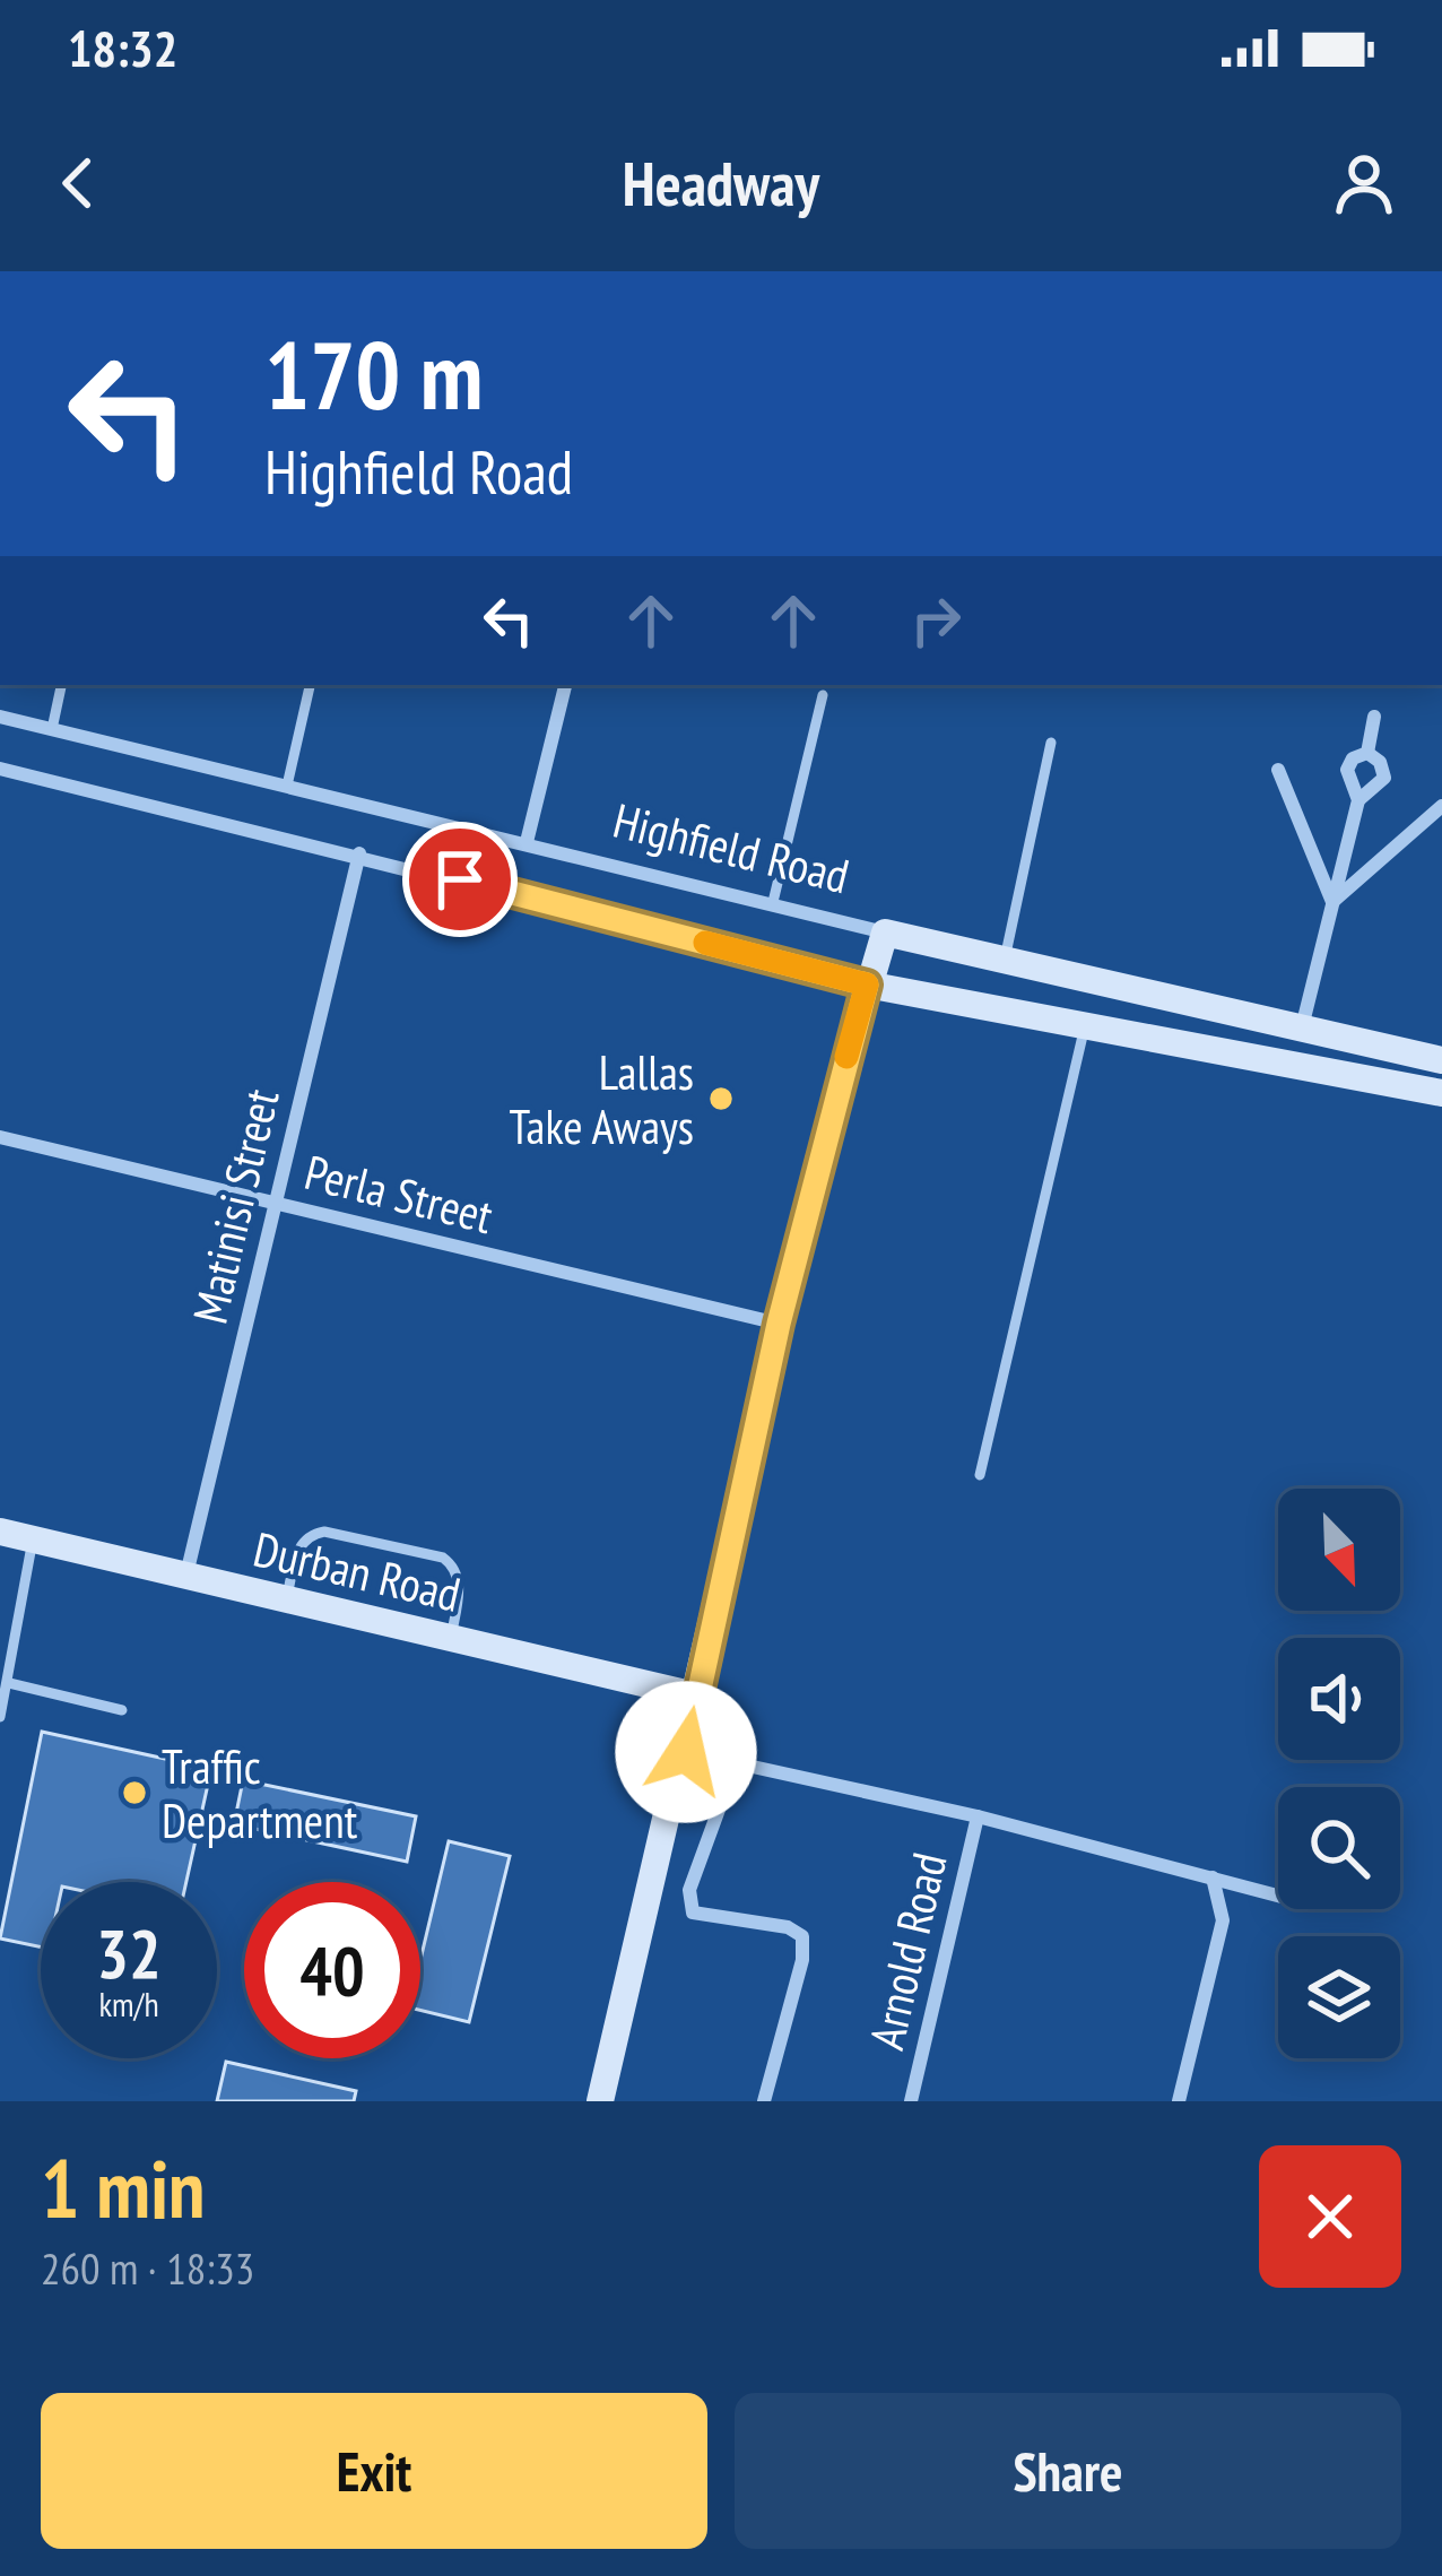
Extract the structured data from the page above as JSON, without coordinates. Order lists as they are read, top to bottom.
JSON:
{
  "streets": {
    "street": [
      "Highfield Road",
      "Perla Street",
      "Matinisi Street",
      "Durban Road",
      "Arnold Road"
    ]
  },
  "crossings": [
    ["Highfield Road", "Matinisi Street"],
    ["Perla Street", "Matinisi Street"],
    ["Matinisi Street", "Durban Road"]
  ],
  "places": ["Lallas Take Aways", "Traffic Department"],
  "north": "bottom right",
  "page": {
    "status": "18:32",
    "header": "Headway",
    "turn": ["170 m", "Highfield Road"],
    "speed": "32 km/h",
    "limit": "40",
    "heading": ["1 min", "260 m · 18:33"],
    "buttons": ["Exit", "Share"]
  }
}
